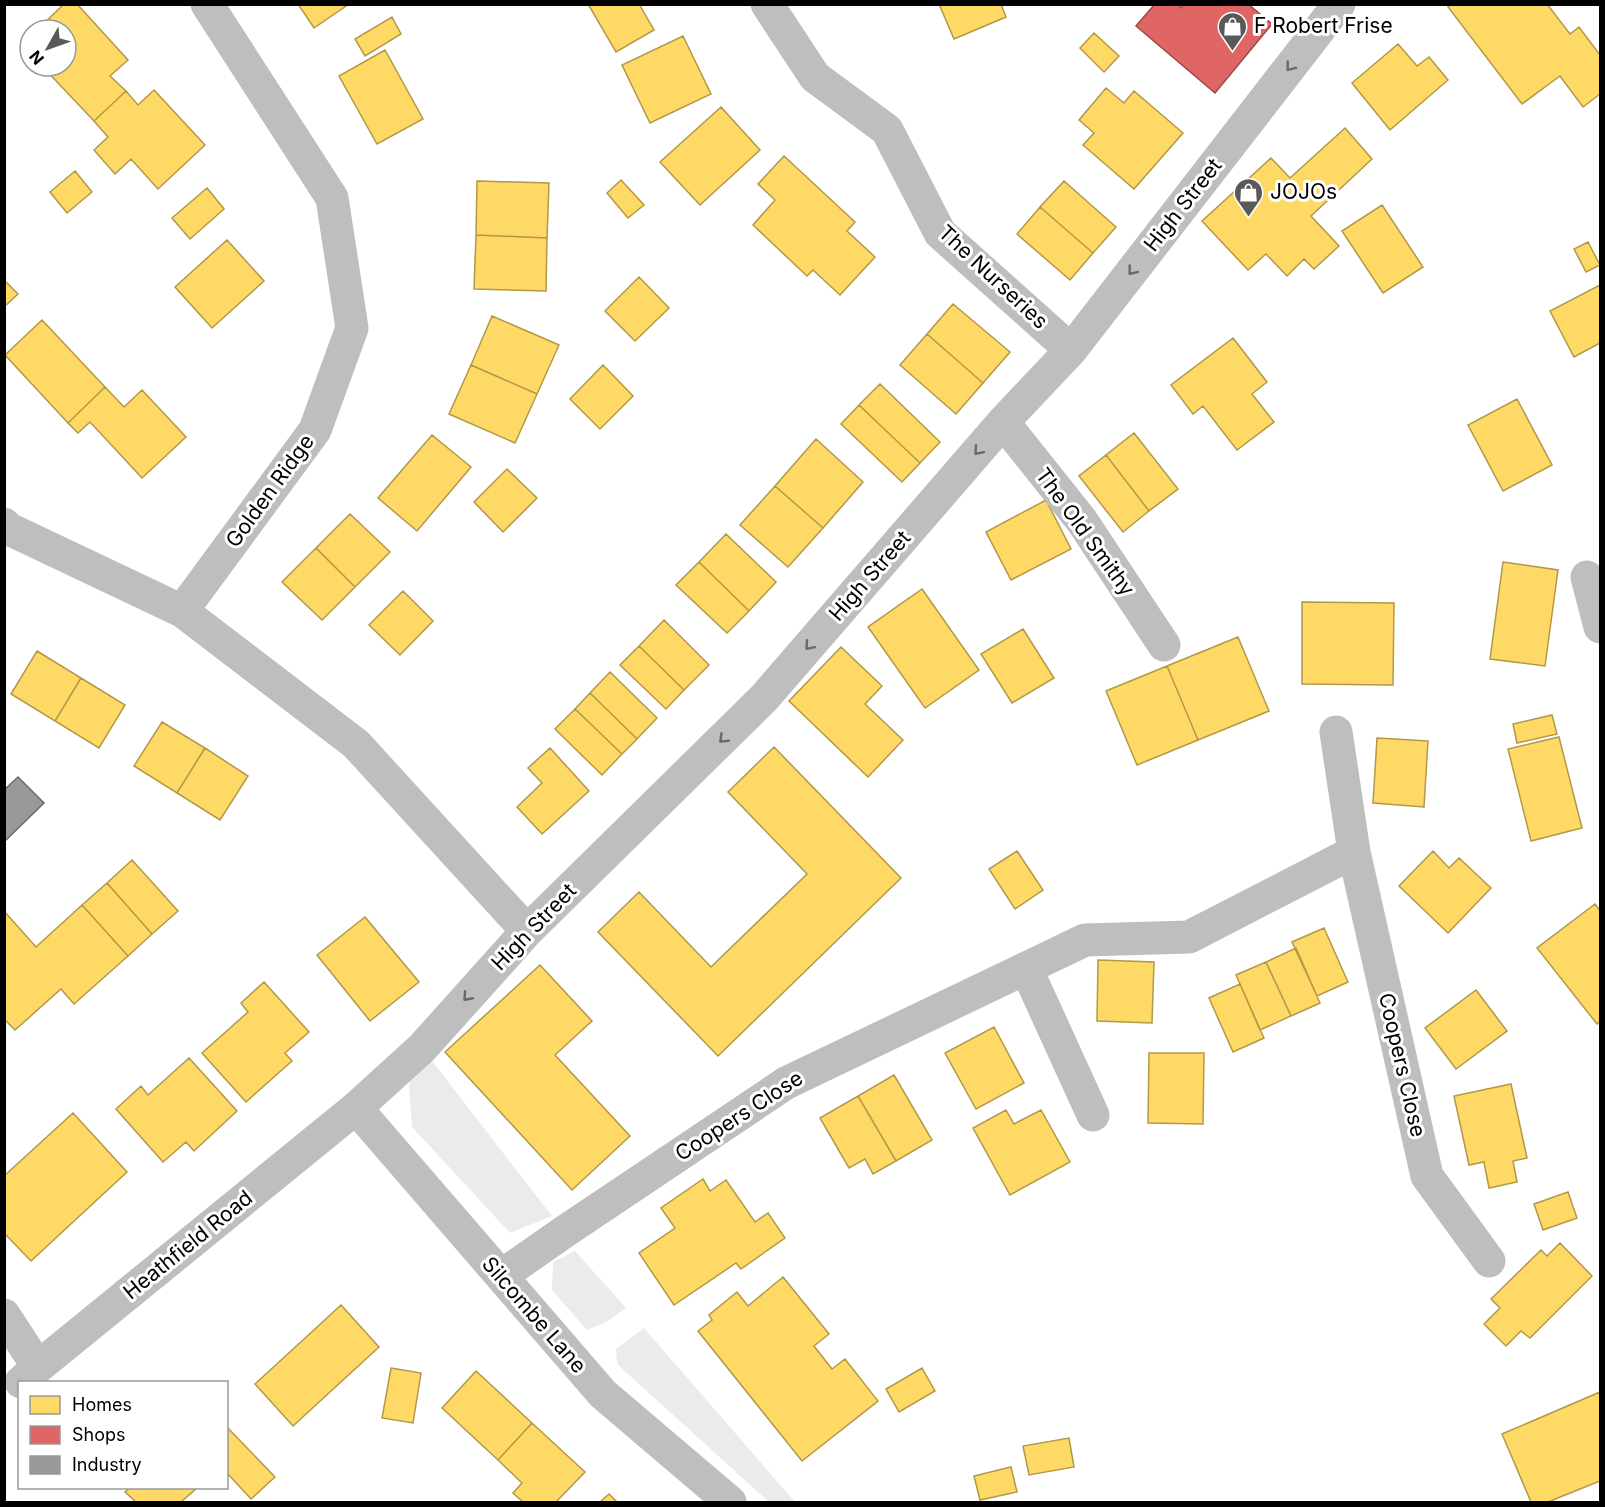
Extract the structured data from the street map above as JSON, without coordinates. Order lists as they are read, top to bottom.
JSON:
{
  "streets": {
    "street": [
      "High Street",
      "The Nurseries",
      "Golden Ridge",
      "The Old Smithy",
      "Coopers Close",
      "Heathfield Road",
      "Silcombe Lane"
    ]
  },
  "crossings": [
    ["High Street", "The Nurseries"],
    ["High Street", "The Old Smithy"],
    ["High Street", "Heathfield Road"],
    ["High Street", "Silcombe Lane"],
    ["Coopers Close", "Silcombe Lane"],
    ["Heathfield Road", "Silcombe Lane"]
  ],
  "one_way": ["High Street"],
  "places": {
    "shop": ["F Robert Frise", "JOJOs"]
  },
  "legend": ["Homes", "Shops", "Industry"],
  "north": "bottom left"
}
